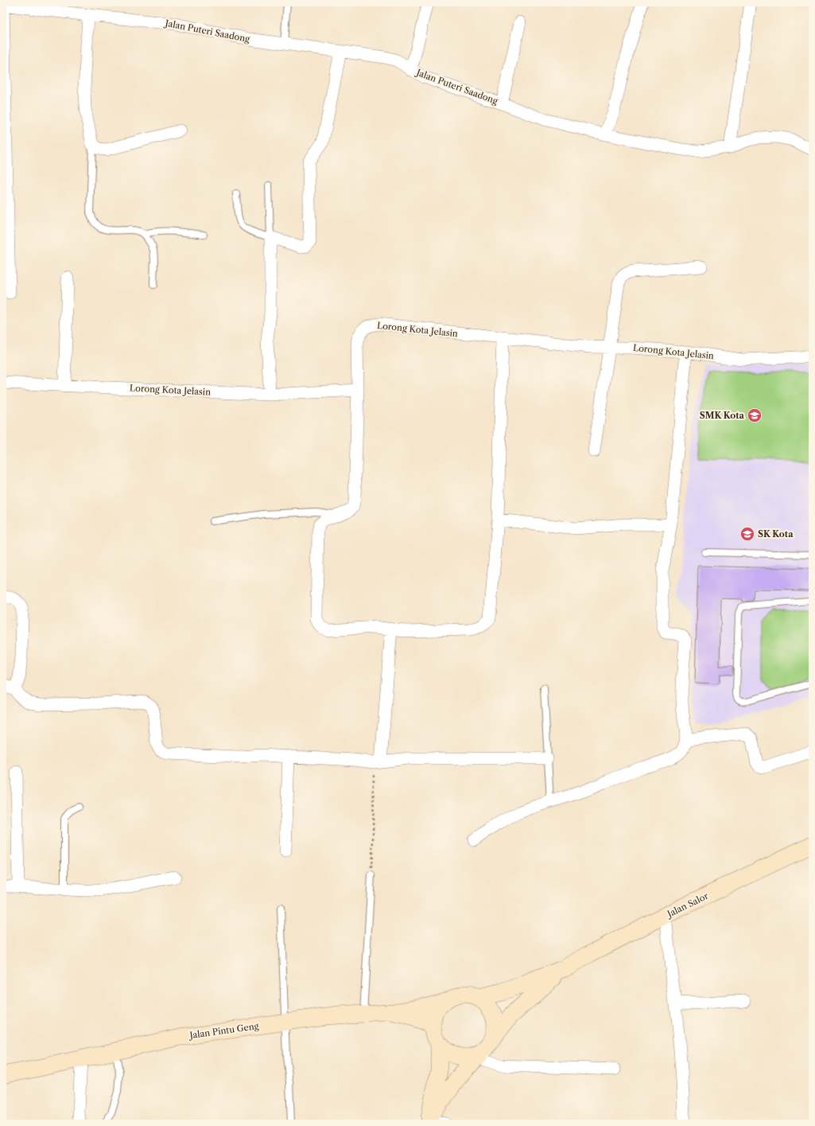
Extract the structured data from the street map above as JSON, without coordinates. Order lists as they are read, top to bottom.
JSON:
{
  "streets": {
    "main road": ["Jalan Salor", "Jalan Pintu Geng"],
    "street": ["Jalan Puteri Saadong", "Lorong Kota Jelasin"]
  },
  "crossings": [
    ["Jalan Salor", "Jalan Pintu Geng"]
  ],
  "places": {
    "school or university": ["SMK Kota", "SK Kota"]
  }
}
